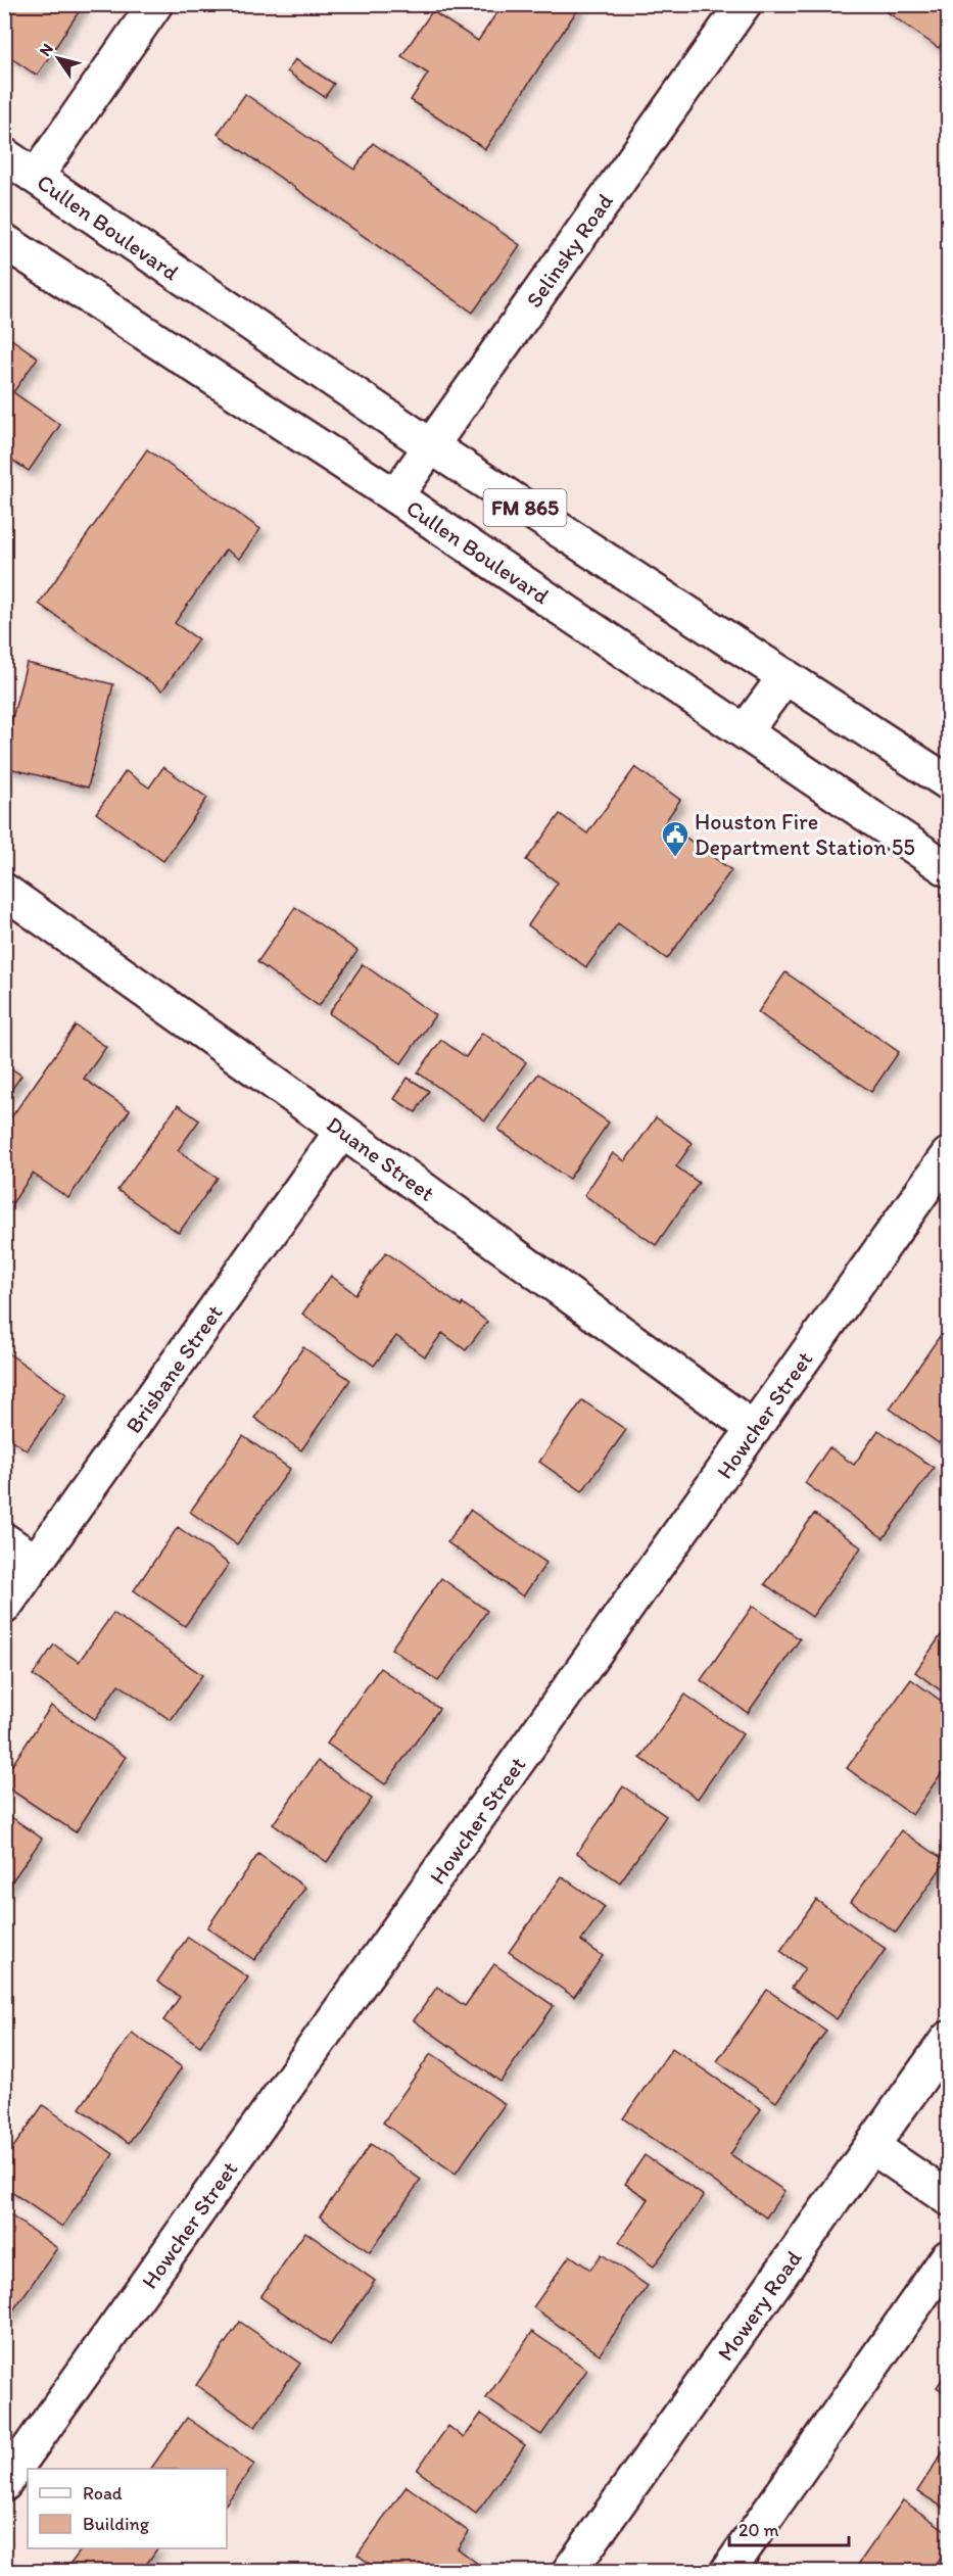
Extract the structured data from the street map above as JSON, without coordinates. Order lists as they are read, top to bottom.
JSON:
{
  "streets": {
    "street": [
      "Cullen Boulevard",
      "Selinsky Road",
      "FM 865",
      "Duane Street",
      "Brisbane Street",
      "Howcher Street",
      "Mowery Road"
    ]
  },
  "crossings": [
    ["Cullen Boulevard", "Selinsky Road"],
    ["Duane Street", "Brisbane Street"],
    ["Duane Street", "Howcher Street"]
  ],
  "places": {
    "public building": ["Houston Fire Department Station 55"]
  },
  "legend": ["Road", "Building"],
  "scale_bar": "20 m",
  "north": "top left"
}
